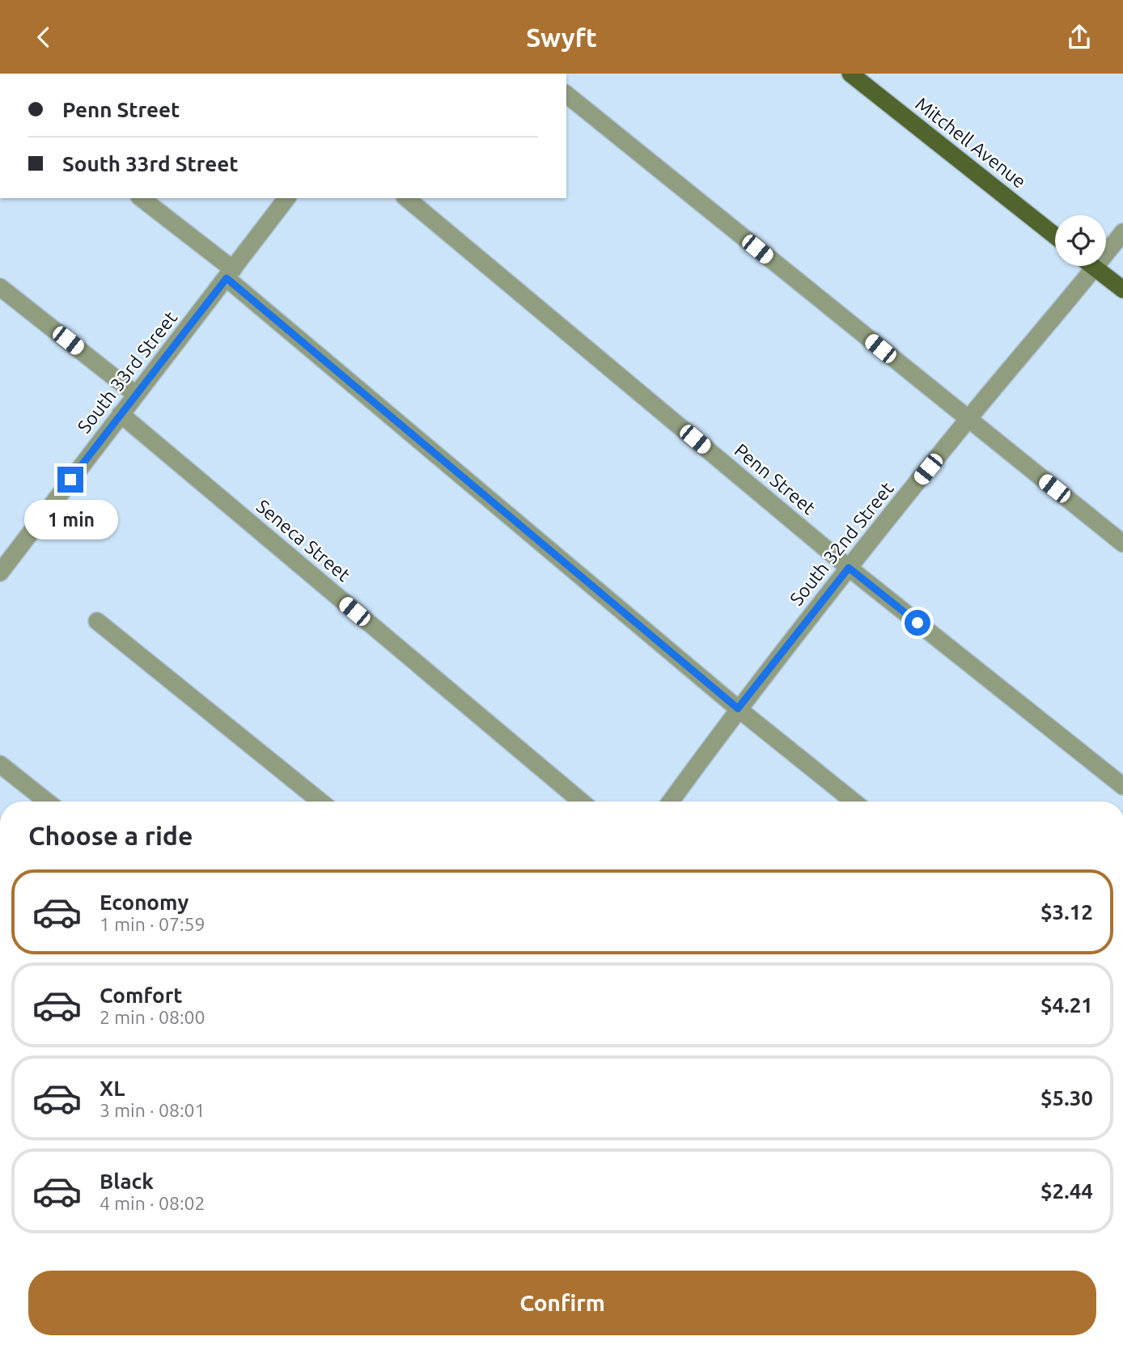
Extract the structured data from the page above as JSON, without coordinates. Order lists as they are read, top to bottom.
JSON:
{
  "streets": {
    "main road": ["Mitchell Avenue"],
    "street": [
      "South 33rd Street",
      "Penn Street",
      "Seneca Street",
      "South 32nd Street"
    ]
  },
  "crossings": [
    ["South 33rd Street", "Seneca Street"],
    ["Penn Street", "South 32nd Street"]
  ],
  "page": {
    "header": "Swyft",
    "banner": ["Penn Street", "South 33rd Street"],
    "bubble": "1 min",
    "heading": "Choose a ride",
    "list": [
      {
        "name": "Economy",
        "note": "1 min · 07:59",
        "value": "$3.12"
      },
      {
        "name": "Comfort",
        "note": "2 min · 08:00",
        "value": "$4.21"
      },
      {
        "name": "XL",
        "note": "3 min · 08:01",
        "value": "$5.30"
      },
      {
        "name": "Black",
        "note": "4 min · 08:02",
        "value": "$2.44"
      }
    ],
    "buttons": "Confirm"
  }
}
